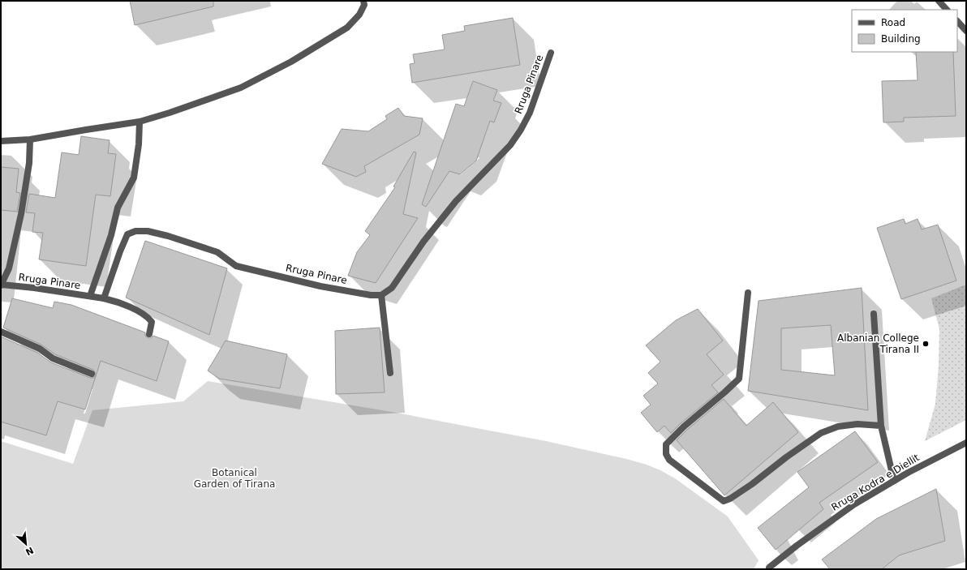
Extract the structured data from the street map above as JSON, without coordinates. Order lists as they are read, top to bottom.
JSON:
{
  "streets": {
    "street": ["Rruga Pinare", "Rruga Kodra e Diellit"]
  },
  "parks": ["Botanical Garden of Tirana"],
  "places": ["Albanian College Tirana II"],
  "legend": ["Road", "Building"],
  "north": "bottom right"
}
